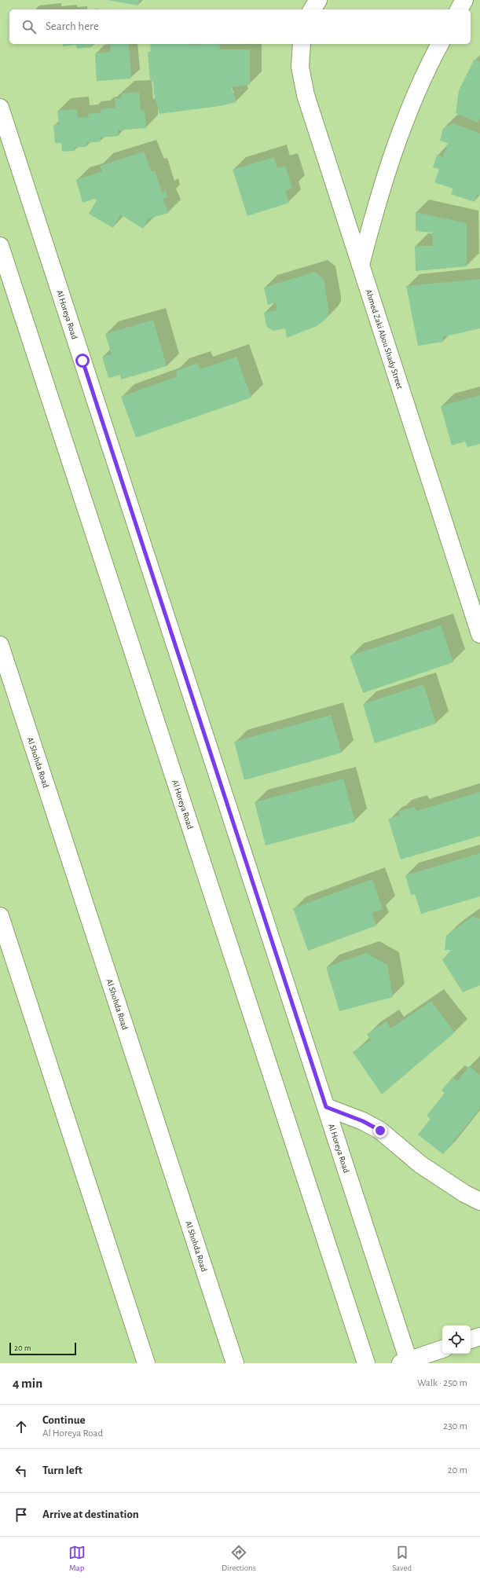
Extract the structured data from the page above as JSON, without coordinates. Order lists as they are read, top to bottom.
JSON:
{
  "streets": {
    "street": ["Al Horeya Road", "Ahmed Zaki Abou Shady Street", "Al Shohda Road"]
  },
  "scale_bar": "20 m",
  "page": {
    "search": "Search here",
    "scale": "20 m",
    "heading": ["4 min", "Walk · 250 m"],
    "list": [
      ["Continue", "Al Horeya Road", "230 m"],
      ["Turn left", "20 m"],
      "Arrive at destination"
    ],
    "nav": ["Map", "Directions", "Saved"]
  }
}
